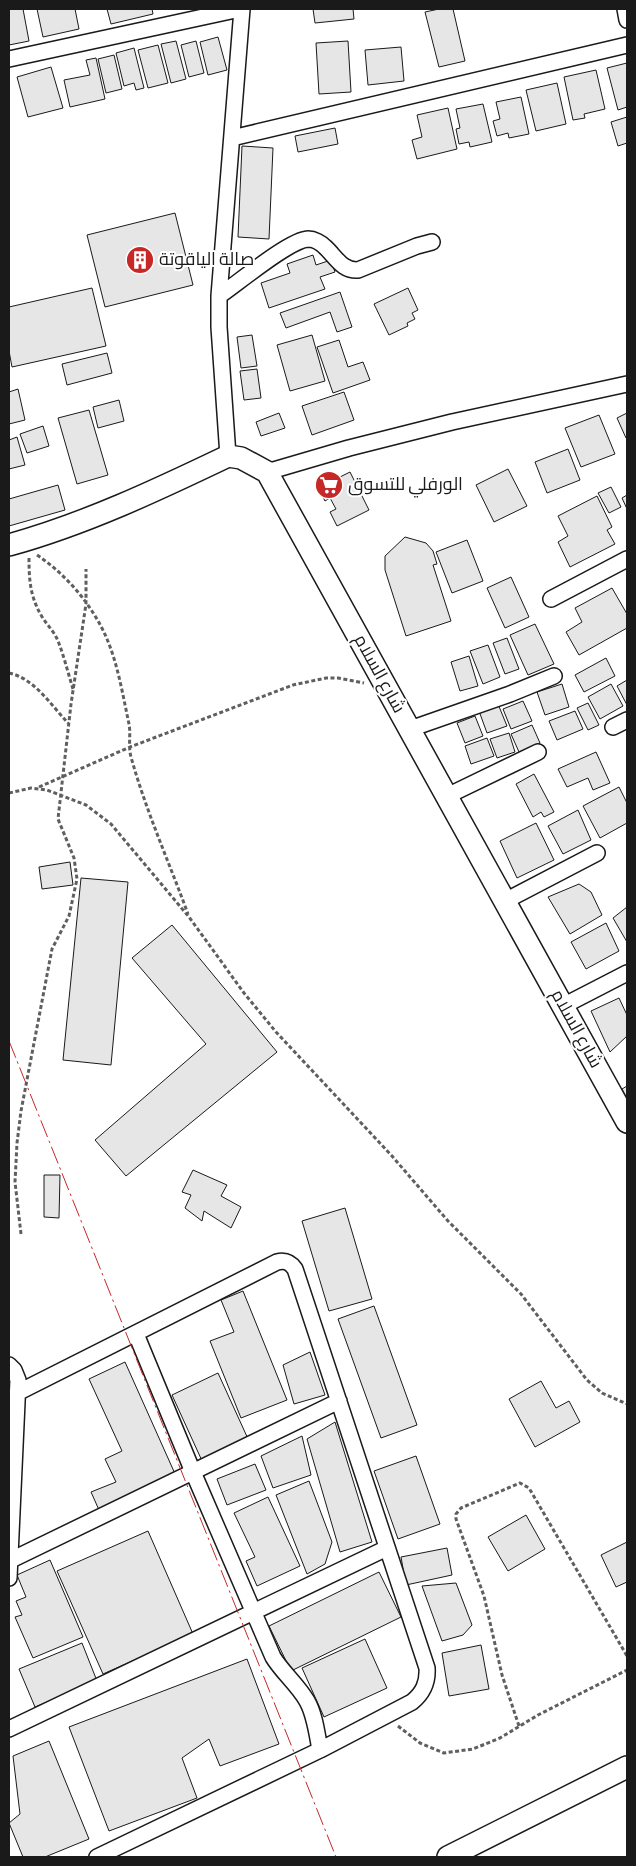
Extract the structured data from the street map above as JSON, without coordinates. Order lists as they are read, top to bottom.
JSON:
{
  "streets": {
    "main road": ["شارع السلام"]
  },
  "places": {
    "building": ["صالة الياقوتة"],
    "supermarket": ["الورفلي للتسوق"]
  }
}
